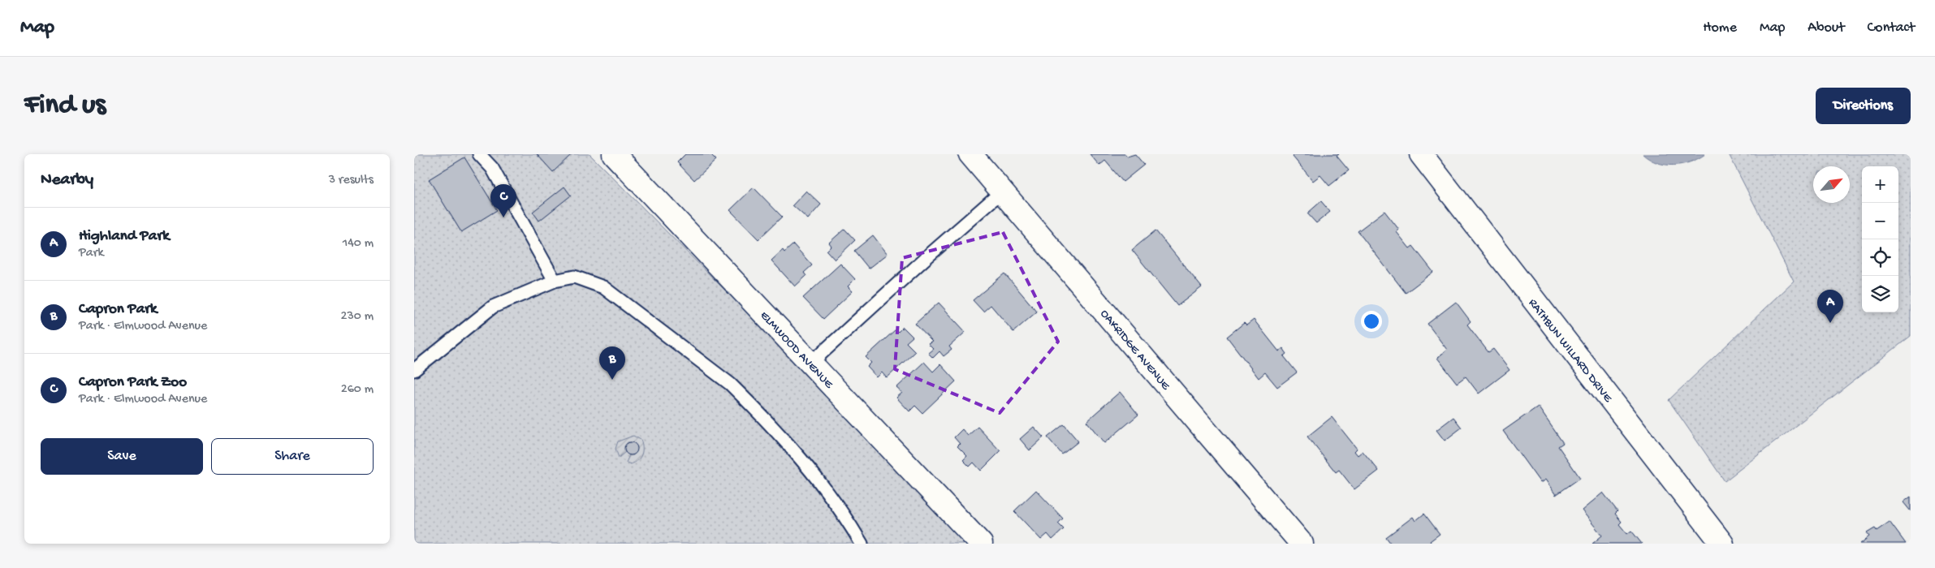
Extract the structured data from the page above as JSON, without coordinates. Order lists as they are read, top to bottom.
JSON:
{
  "streets": {
    "street": ["ELMWOOD AVENUE", "OAKRIDGE AVENUE", "RATHBUN WILLARD DRIVE"]
  },
  "north": "top right",
  "page": {
    "header": "Map",
    "nav": [
      "Home",
      "Map",
      "About",
      "Contact"
    ],
    "buttons": [
      "Directions",
      ["Save", "Share"]
    ],
    "title": "Find us",
    "heading": ["Nearby", "3 results"],
    "map_buttons": ["+", "−"],
    "pins": ["C", "A", "B"],
    "list": [
      {
        "mark": "A",
        "name": "Highland Park",
        "note": "Park",
        "value": "140 m"
      },
      {
        "mark": "B",
        "name": "Capron Park",
        "note": "Park · Elmwood Avenue",
        "value": "230 m"
      },
      {
        "mark": "C",
        "name": "Capron Park Zoo",
        "note": "Park · Elmwood Avenue",
        "value": "260 m"
      }
    ]
  }
}
